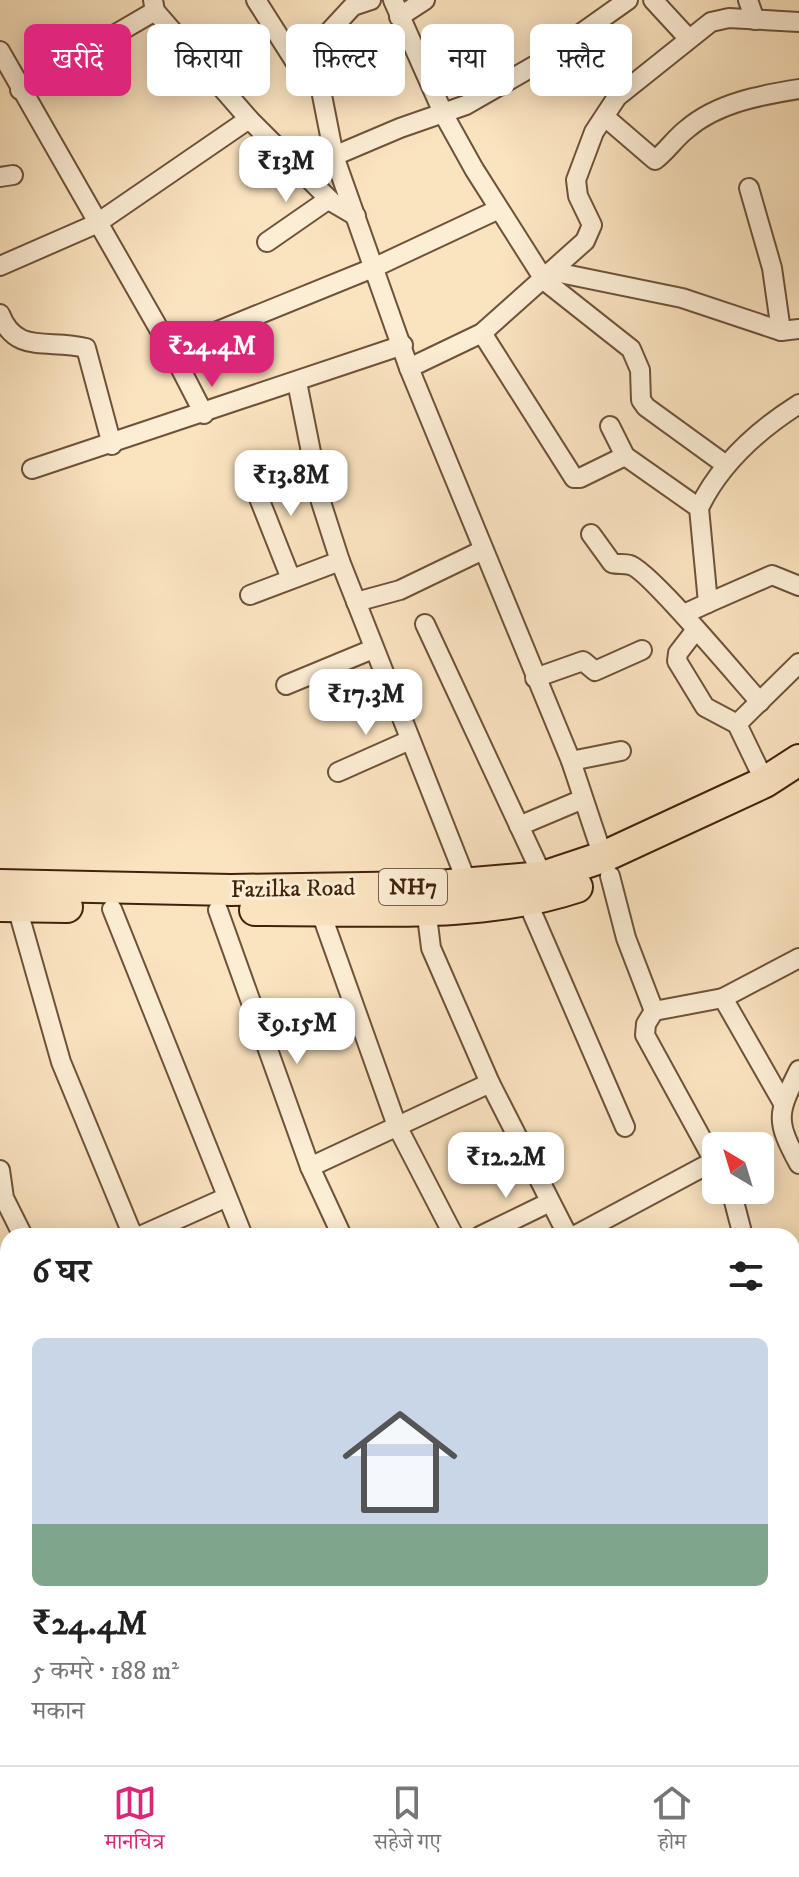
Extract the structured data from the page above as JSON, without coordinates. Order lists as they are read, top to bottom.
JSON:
{
  "streets": {
    "highway": ["NH7", "Fazilka Road"]
  },
  "north": "top left",
  "page": {
    "chip": [
      "खरीदें",
      "किराया",
      "फ़िल्टर",
      "नया",
      "फ़्लैट"
    ],
    "price": [
      "₹13M",
      "₹24.4M",
      "₹13.8M",
      "₹17.3M",
      "₹9.15M",
      "₹12.2M"
    ],
    "heading": "6 घर",
    "list": [
      {
        "name": "₹24.4M",
        "note": "5 कमरे · 188 m² · मकान"
      }
    ],
    "tabs": ["मानचित्र", "सहेजे गए", "होम"]
  }
}
